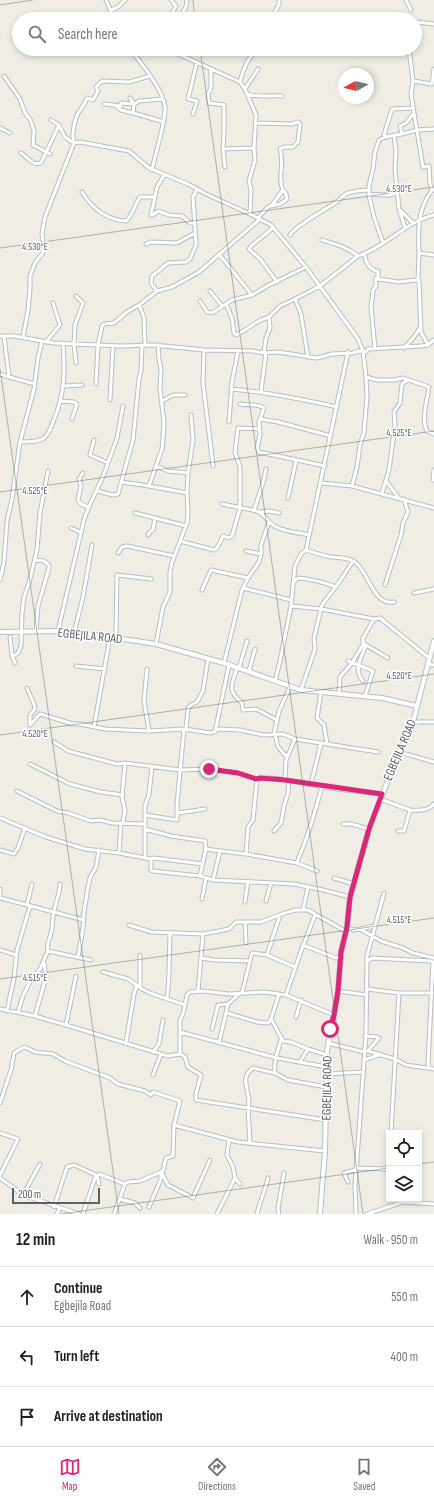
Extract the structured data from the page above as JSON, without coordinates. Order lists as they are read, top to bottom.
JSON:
{
  "streets": {
    "street": ["EGBEJILA ROAD"]
  },
  "scale_bar": "200 m",
  "north": "left",
  "page": {
    "search": "Search here",
    "scale": "200 m",
    "heading": ["12 min", "Walk · 950 m"],
    "list": [
      ["Continue", "Egbejila Road", "550 m"],
      ["Turn left", "400 m"],
      "Arrive at destination"
    ],
    "nav": ["Map", "Directions", "Saved"]
  },
  "coordinates": [
    "4.530°E",
    "4.525°E",
    "4.520°E",
    "4.515°E"
  ]
}
